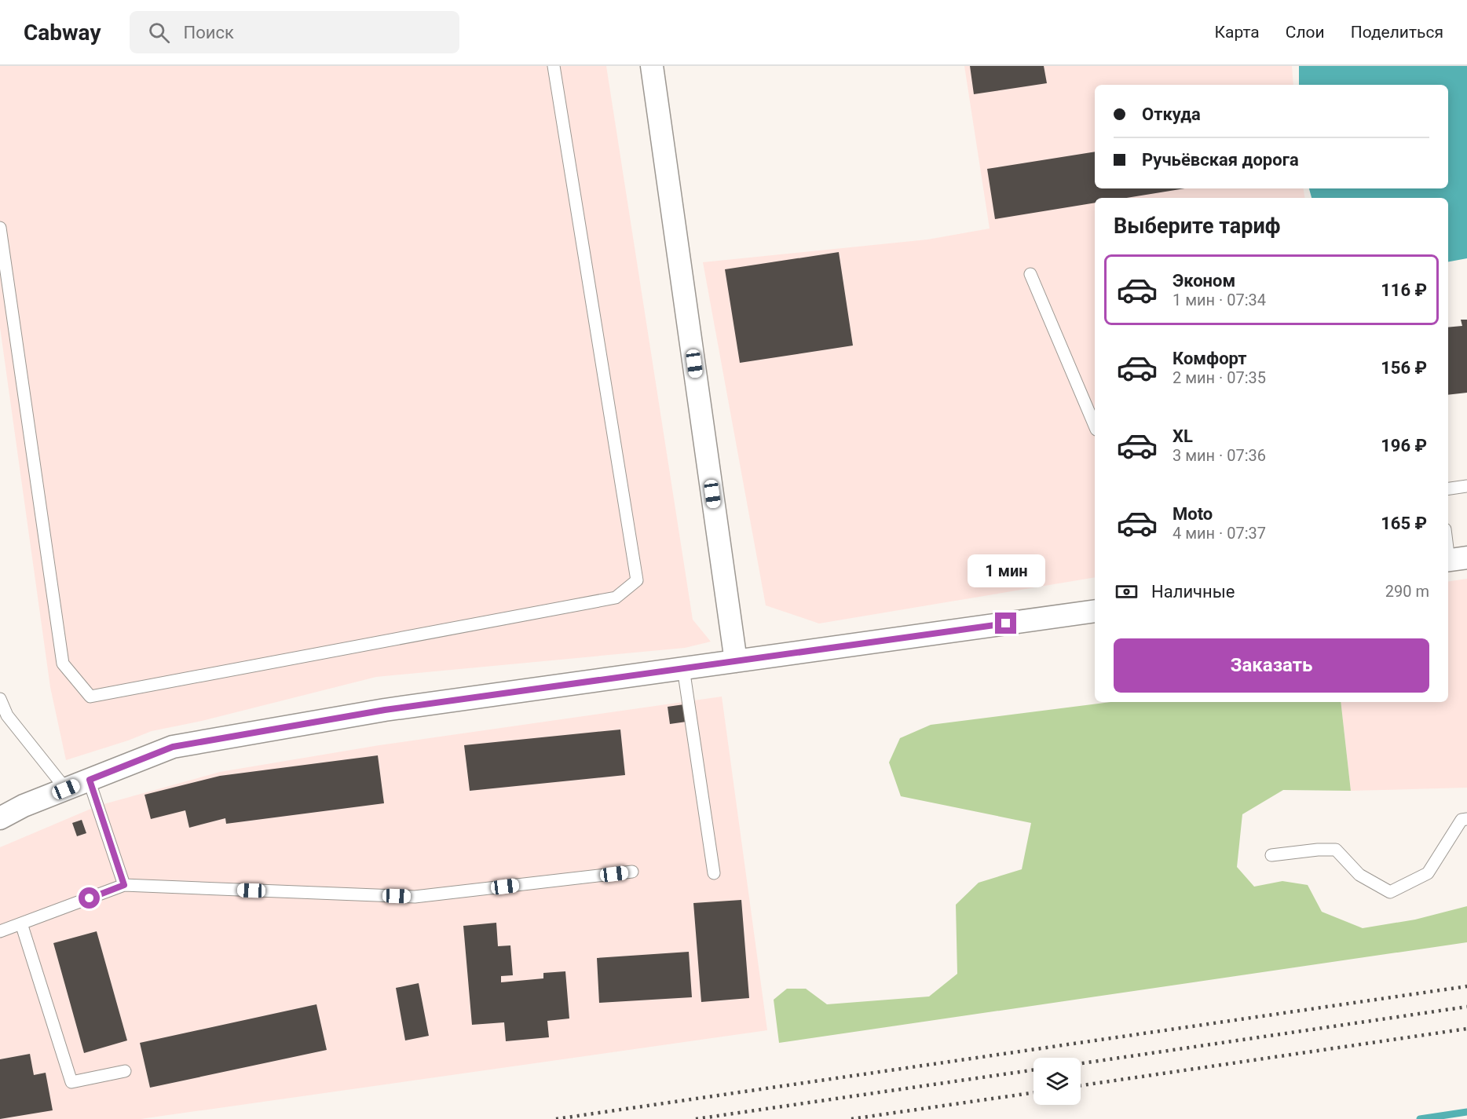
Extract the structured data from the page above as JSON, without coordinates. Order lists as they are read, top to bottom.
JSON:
{
  "page": {
    "header": "Cabway",
    "search": "Поиск",
    "nav": ["Карта", "Слои", "Поделиться"],
    "banner": ["Откуда", "Ручьёвская дорога"],
    "heading": "Выберите тариф",
    "list": [
      {
        "name": "Эконом",
        "note": "1 мин · 07:34",
        "value": "116 ₽"
      },
      {
        "name": "Комфорт",
        "note": "2 мин · 07:35",
        "value": "156 ₽"
      },
      {
        "name": "XL",
        "note": "3 мин · 07:36",
        "value": "196 ₽"
      },
      {
        "name": "Moto",
        "note": "4 мин · 07:37",
        "value": "165 ₽"
      }
    ],
    "bubble": "1 мин",
    "pay": ["Наличные", "290 m"],
    "buttons": "Заказать"
  }
}
